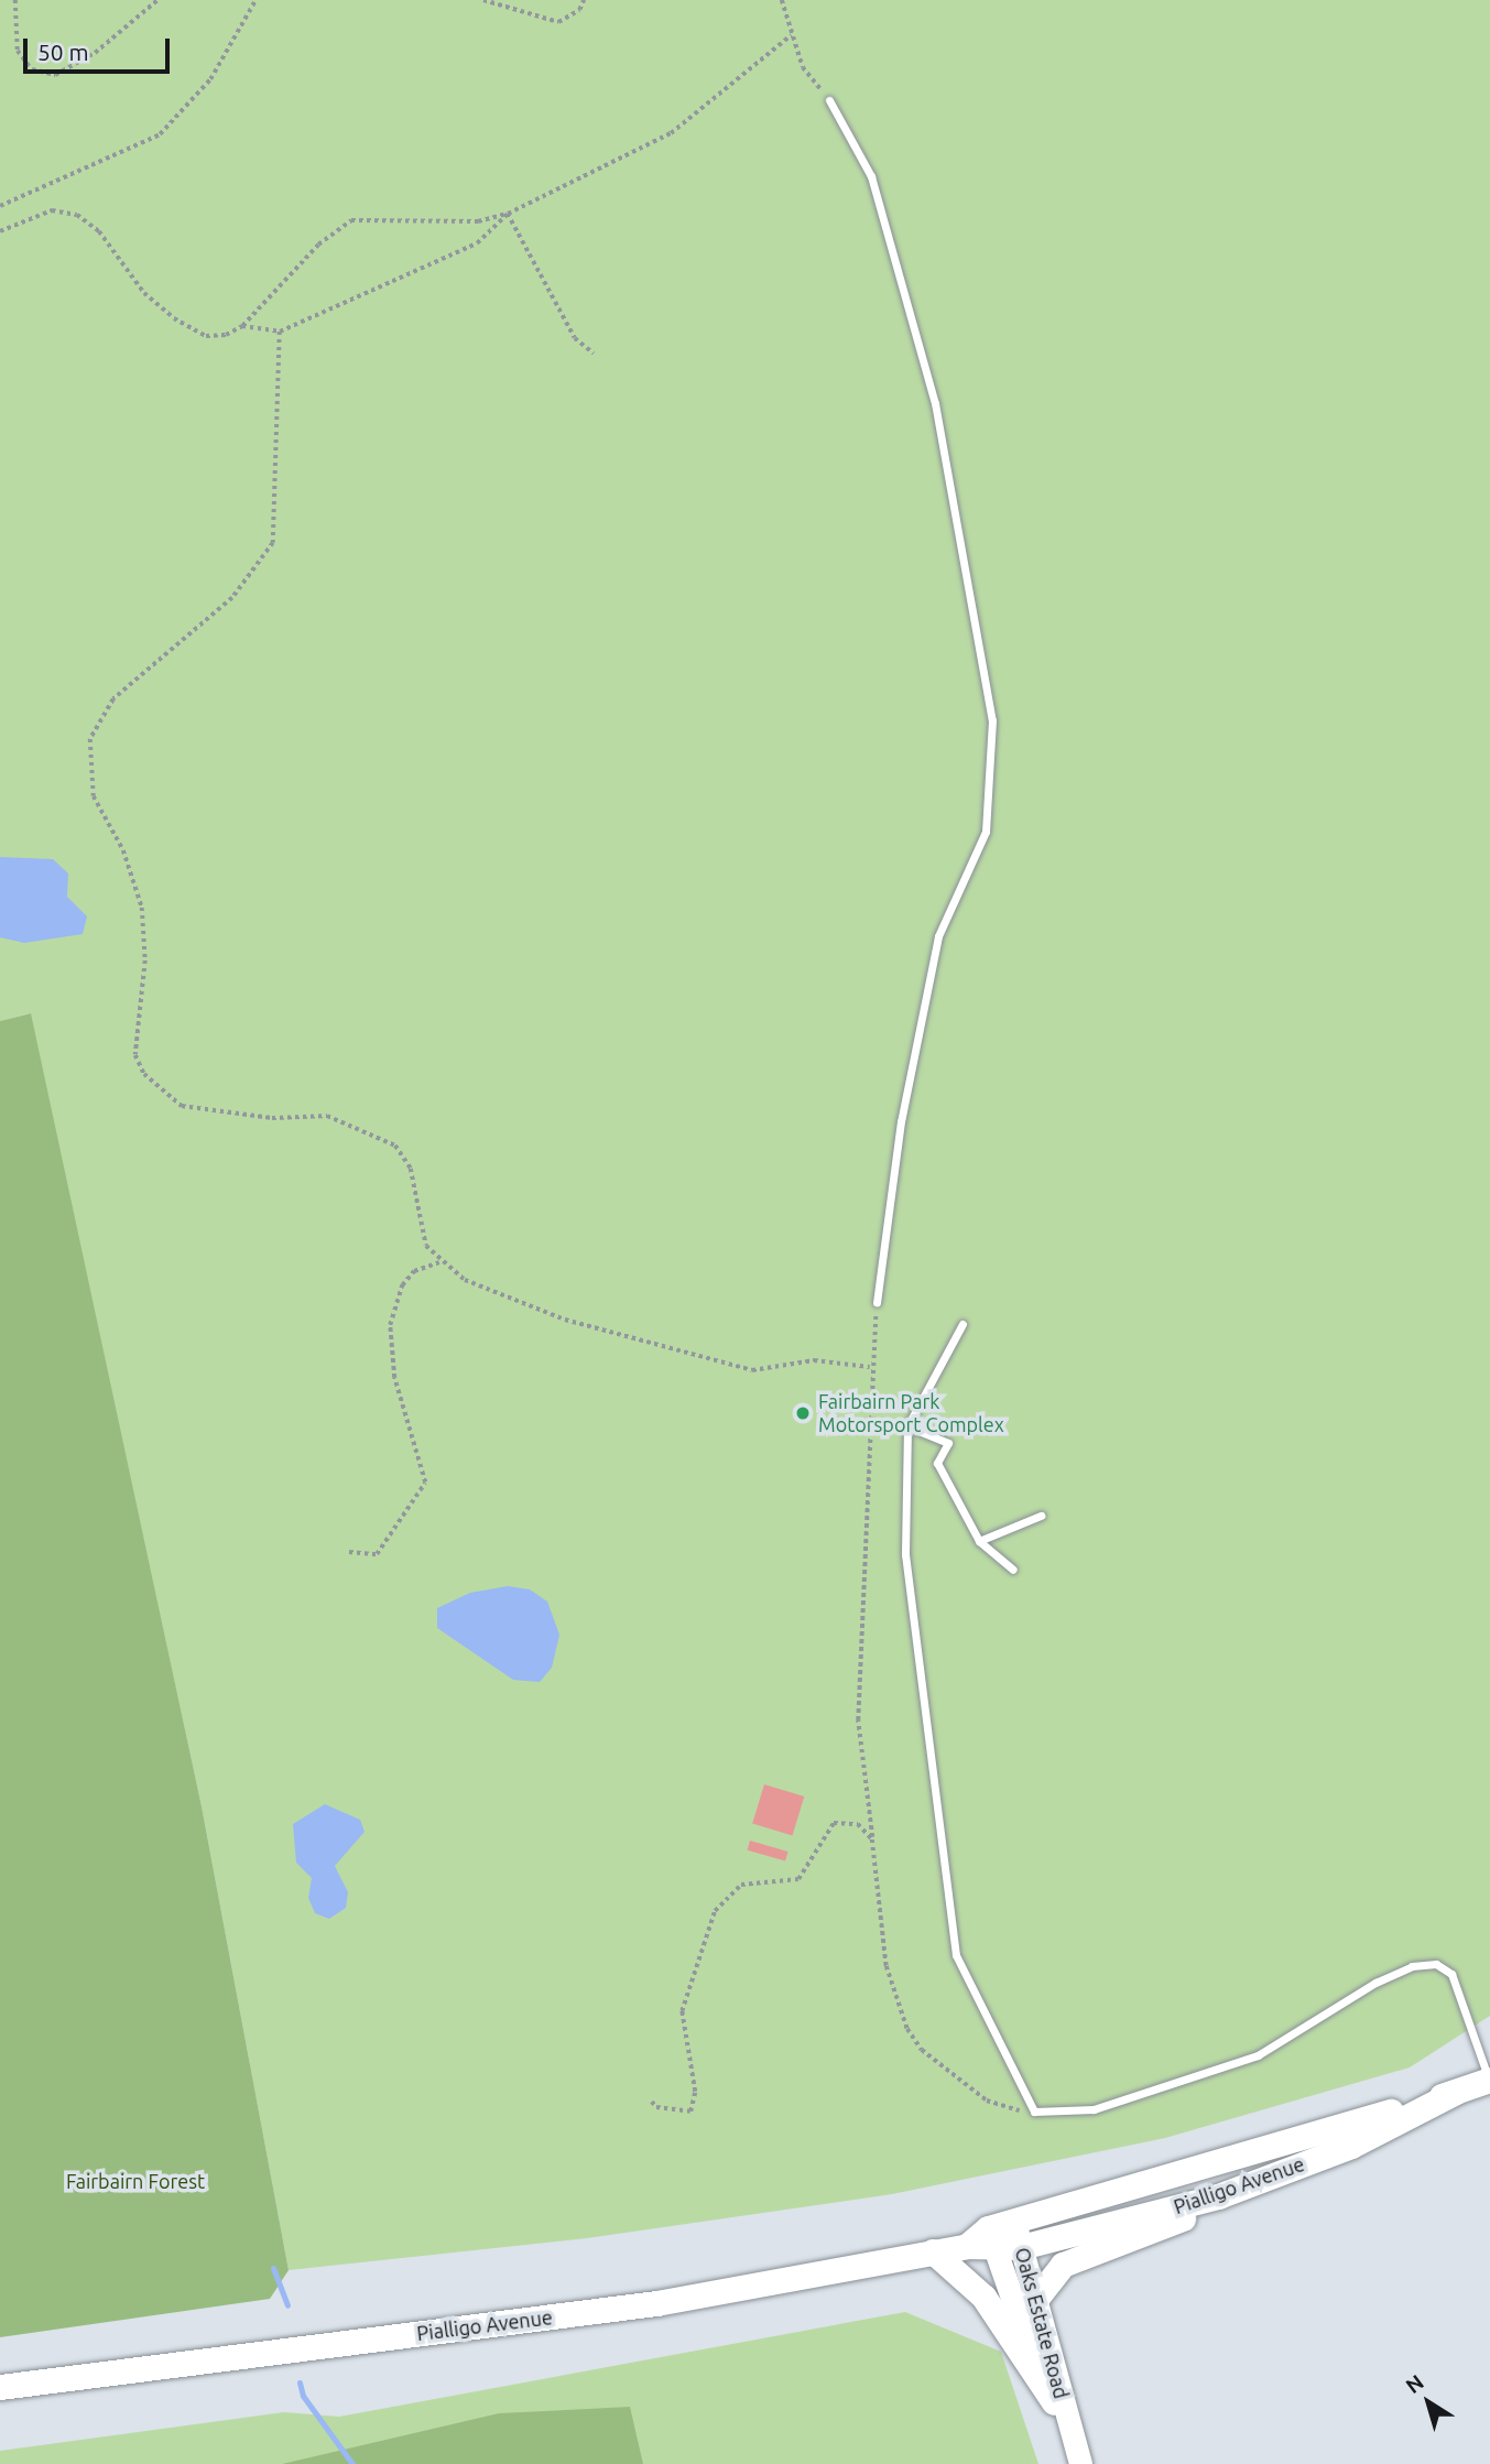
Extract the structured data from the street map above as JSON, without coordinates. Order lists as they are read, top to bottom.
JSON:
{
  "streets": {
    "main road": ["Pialligo Avenue", "Oaks Estate Road"]
  },
  "crossings": [
    ["Pialligo Avenue", "Oaks Estate Road"]
  ],
  "parks": ["Fairbairn Forest"],
  "places": ["Fairbairn Park Motorsport Complex"],
  "scale_bar": "50 m",
  "north": "top left"
}
